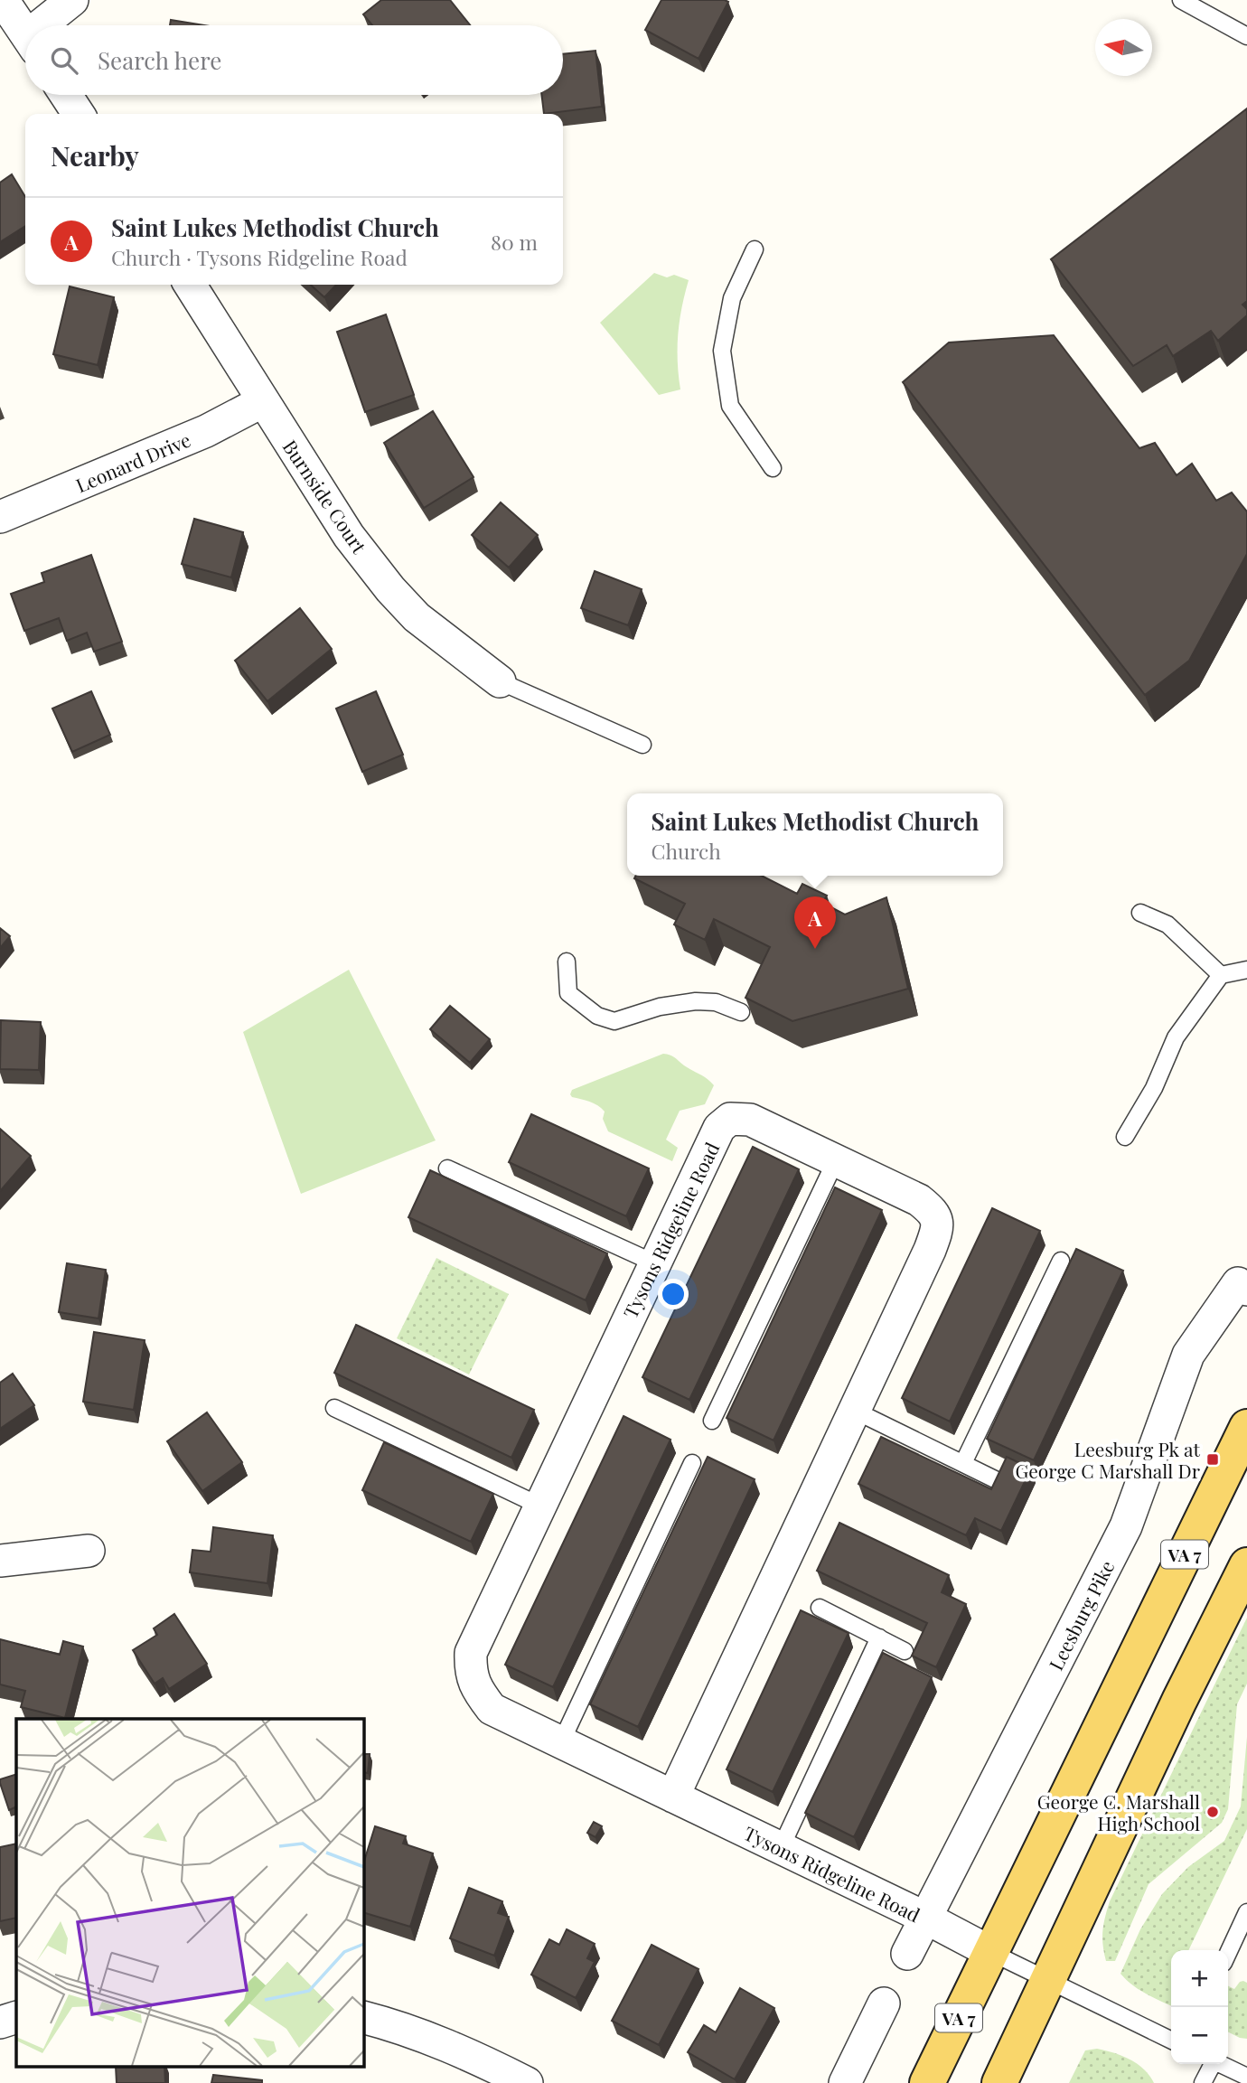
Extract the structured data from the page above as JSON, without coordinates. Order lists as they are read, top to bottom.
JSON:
{
  "streets": {
    "main road": ["VA 7"],
    "street": [
      "Leonard Drive",
      "Burnside Court",
      "Tysons Ridgeline Road",
      "Leesburg Pike"
    ]
  },
  "crossings": [
    ["Leonard Drive", "Burnside Court"],
    ["Tysons Ridgeline Road", "VA 7"],
    ["Tysons Ridgeline Road", "Leesburg Pike"]
  ],
  "places": {
    "transit": ["Leesburg Pk at George C Marshall Dr"],
    "other": ["George C. Marshall High School"]
  },
  "north": "left",
  "page": {
    "search": "Search here",
    "heading": "Nearby",
    "list": [
      {
        "mark": "A",
        "name": "Saint Lukes Methodist Church",
        "note": "Church · Tysons Ridgeline Road",
        "value": "80 m"
      }
    ],
    "popup": ["Saint Lukes Methodist Church", "Church"],
    "pins": "A",
    "map_buttons": ["+", "−"]
  }
}
